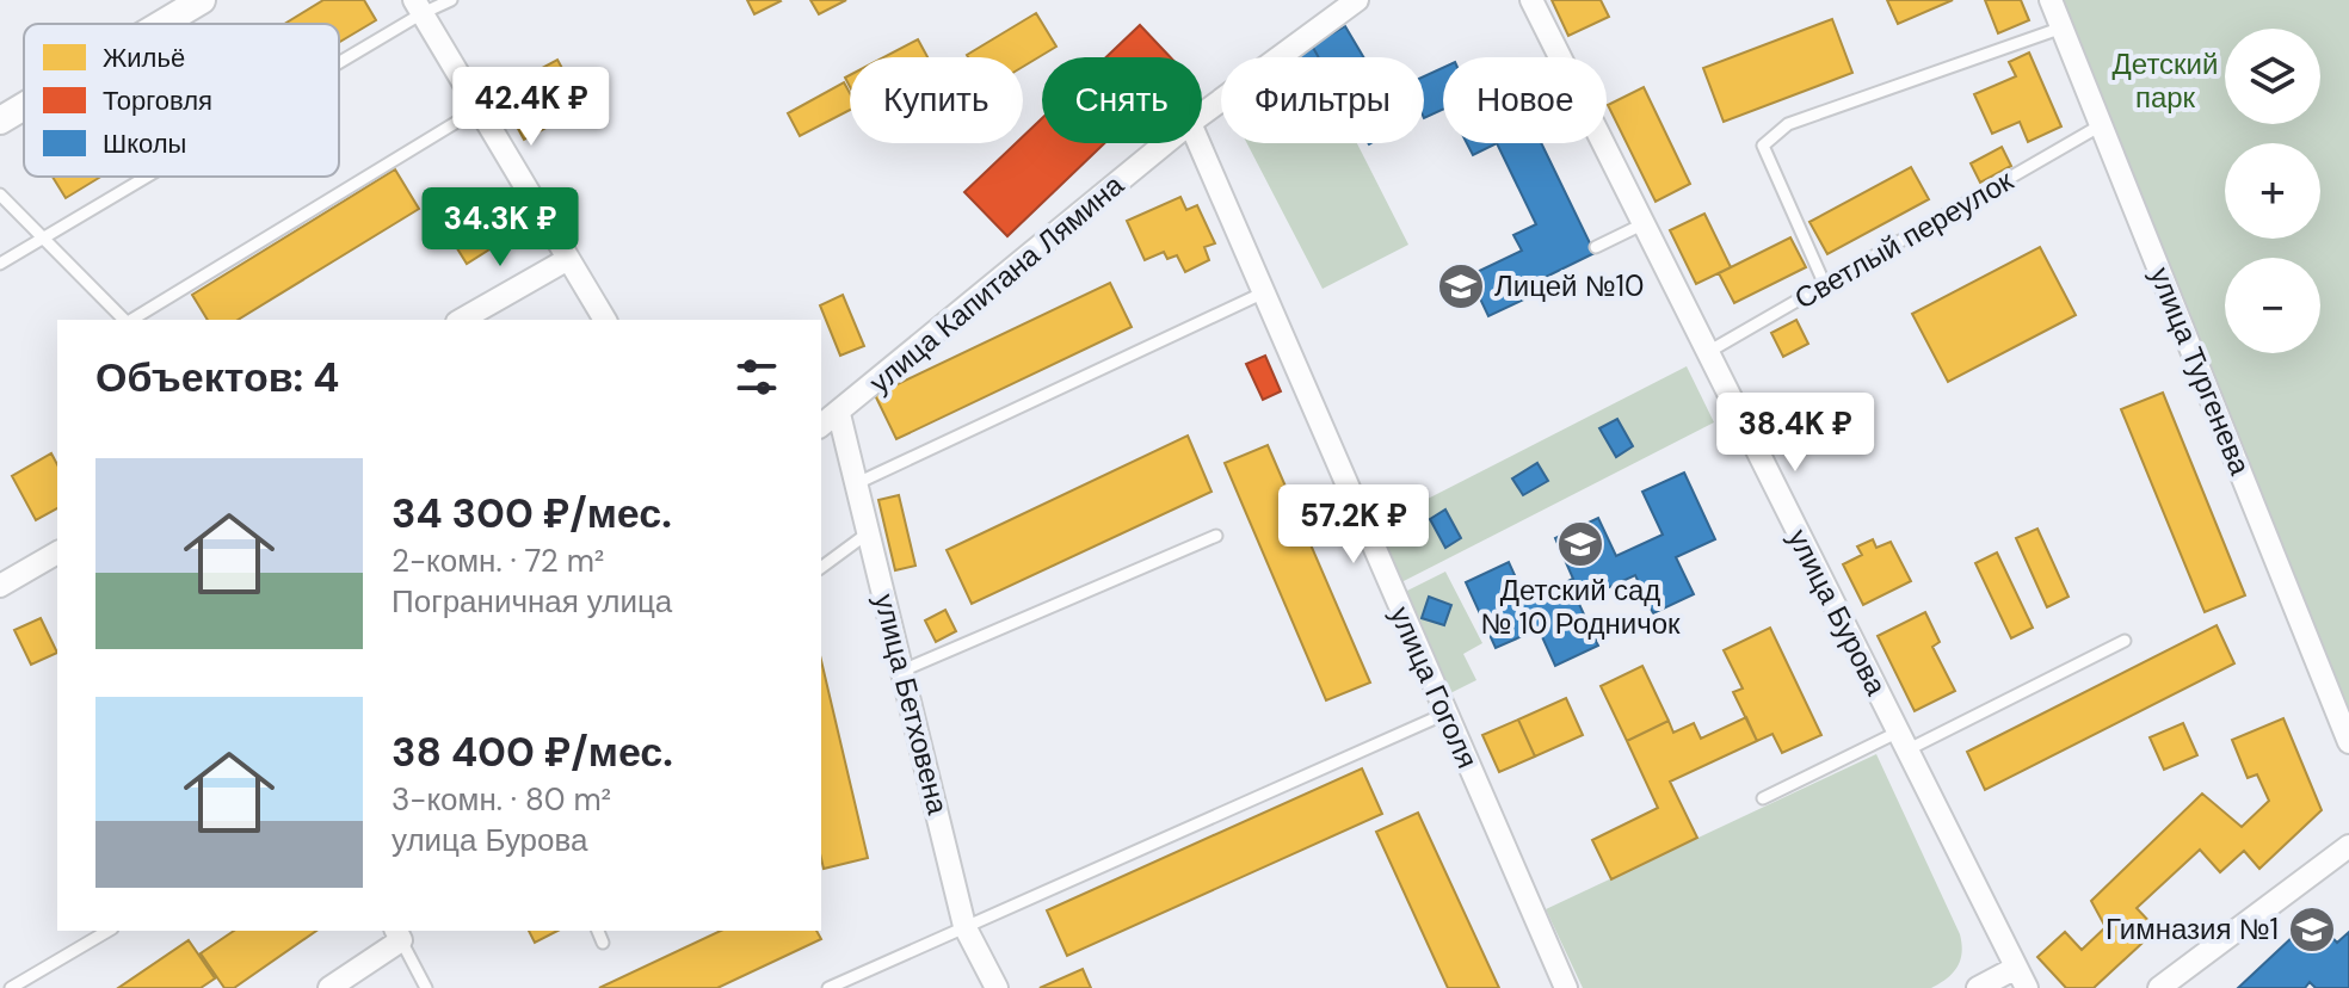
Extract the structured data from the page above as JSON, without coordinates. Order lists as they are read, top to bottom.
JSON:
{
  "streets": {
    "street": [
      "улица Капитана Лямина",
      "улица Тургенева",
      "улица Бурова",
      "улица Гоголя",
      "улица Бетховена"
    ],
    "lane": ["Светлый переулок"]
  },
  "crossings": [
    ["Светлый переулок", "улица Тургенева"],
    ["Светлый переулок", "улица Бурова"],
    ["улица Капитана Лямина", "улица Бетховена"]
  ],
  "parks": ["Детский парк"],
  "places": {
    "school or university": ["Лицей №10", "Детский сад № 10 Родничок", "Гимназия №1"]
  },
  "legend": ["Жильё", "Торговля", "Школы"],
  "page": {
    "map_buttons": ["+", "−"],
    "chip": [
      "Купить",
      "Снять",
      "Фильтры",
      "Новое"
    ],
    "price": [
      "42.4K ₽",
      "34.3K ₽",
      "38.4K ₽",
      "57.2K ₽"
    ],
    "heading": "Объектов: 4",
    "list": [
      {
        "name": "34 300 ₽/мес.",
        "note": "2-комн. · 72 m² · Пограничная улица"
      },
      {
        "name": "38 400 ₽/мес.",
        "note": "3-комн. · 80 m² · улица Бурова"
      }
    ]
  }
}
